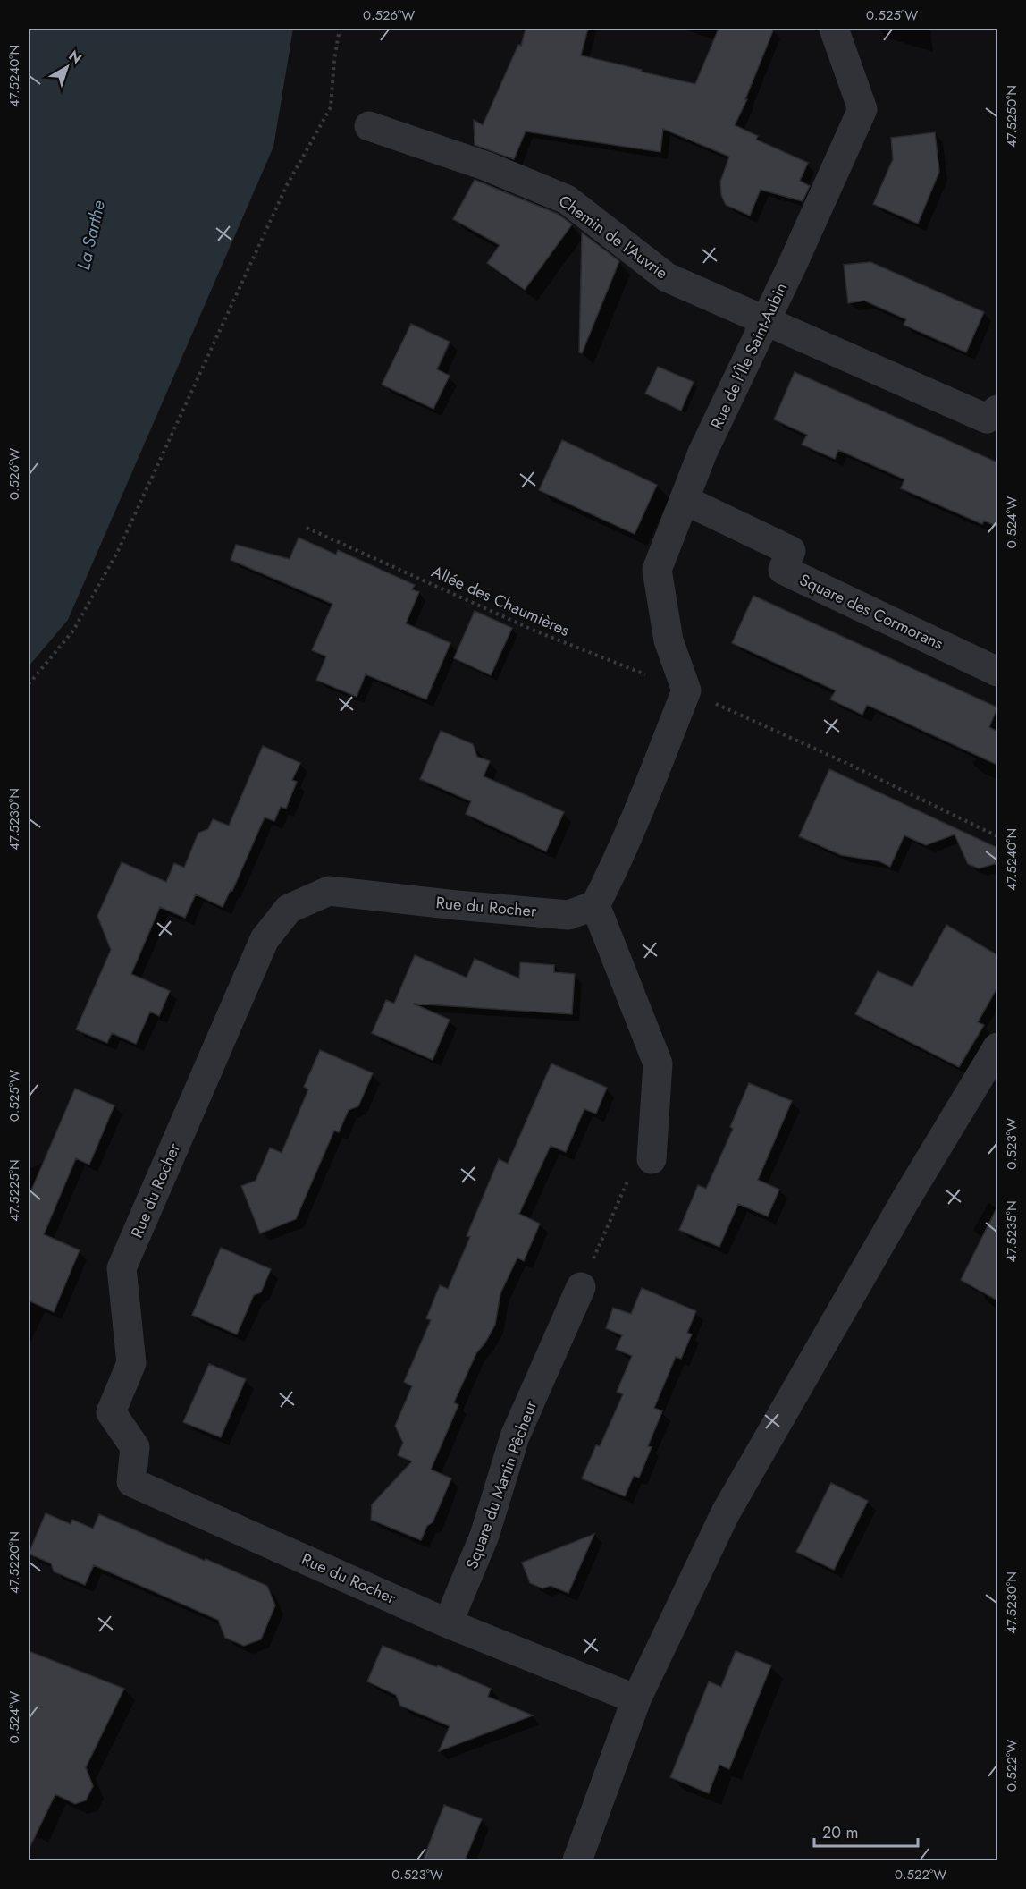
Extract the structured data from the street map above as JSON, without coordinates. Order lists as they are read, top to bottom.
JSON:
{
  "streets": {
    "street": [
      "Chemin de l'Auvrie",
      "Rue de l'Île Saint-Aubin",
      "Square des Cormorans",
      "Rue du Rocher",
      "Square du Martin Pêcheur"
    ],
    "path": ["Allée des Chaumières"]
  },
  "crossings": [
    ["Chemin de l'Auvrie", "Rue de l'Île Saint-Aubin"],
    ["Rue de l'Île Saint-Aubin", "Allée des Chaumières"],
    ["Rue de l'Île Saint-Aubin", "Square des Cormorans"],
    ["Rue du Rocher", "Square du Martin Pêcheur"]
  ],
  "water": ["La Sarthe"],
  "scale_bar": "20 m",
  "north": "top right",
  "coordinates": [
    "0.526°W",
    "0.525°W",
    "47.5240°N",
    "47.5250°N",
    "0.524°W",
    "47.5230°N",
    "0.523°W",
    "47.5225°N",
    "47.5235°N",
    "47.5220°N",
    "0.522°W"
  ]
}
